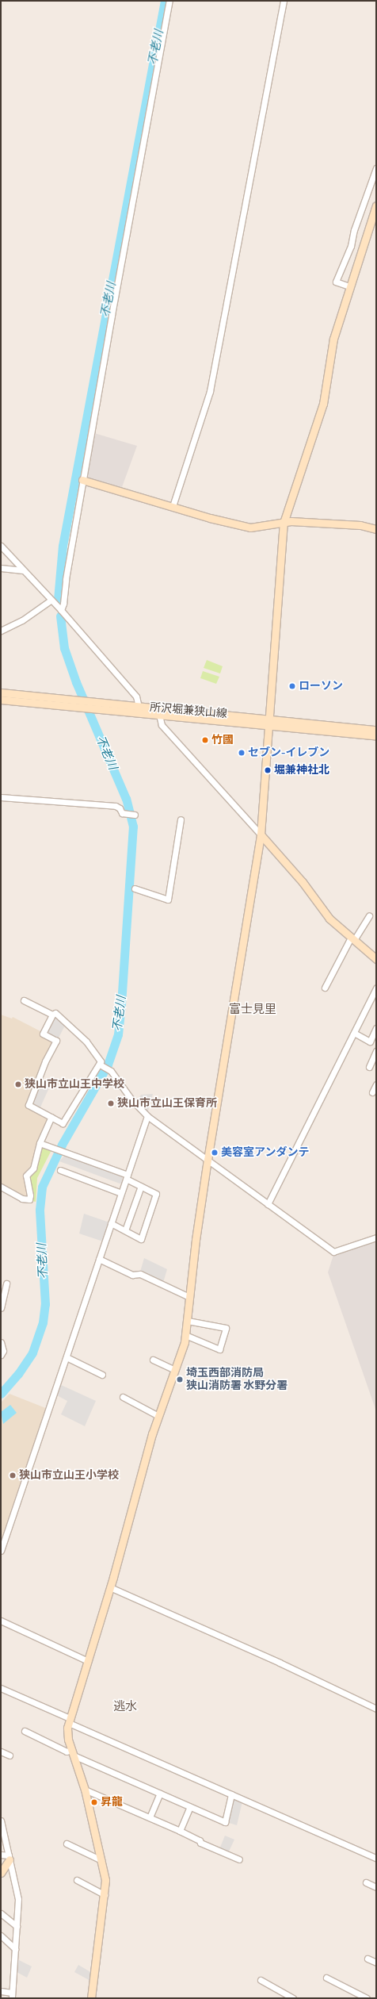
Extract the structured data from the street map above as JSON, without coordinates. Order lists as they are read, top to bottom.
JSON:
{
  "streets": {
    "street": ["所沢堀兼狭山線"]
  },
  "districts": ["富士見里", "逃水"],
  "water": ["不老川"],
  "places": [
    "ローソン",
    "竹國",
    "セブン-イレブン",
    "堀兼神社北",
    "狭山市立山王中学校",
    "狭山市立山王保育所",
    "美容室アンダンテ",
    "埼玉西部消防局 狭山消防署 水野分署",
    "狭山市立山王小学校",
    "昇龍"
  ]
}
